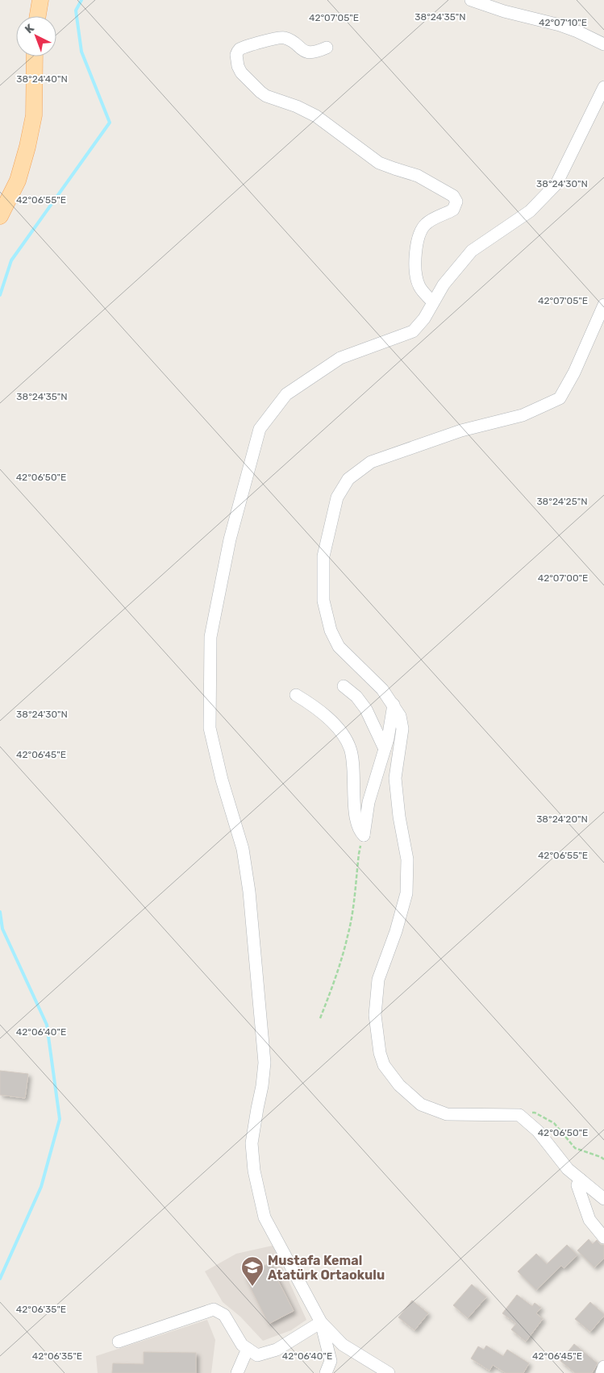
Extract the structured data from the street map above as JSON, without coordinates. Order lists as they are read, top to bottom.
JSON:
{
  "places": {
    "school or university": ["Mustafa Kemal Atatürk Ortaokulu"]
  },
  "north": "top left",
  "coordinates": [
    "38°24'35\"N",
    "42°07'05\"E",
    "42°07'10\"E",
    "38°24'40\"N",
    "38°24'30\"N",
    "42°06'55\"E",
    "42°06'50\"E",
    "38°24'25\"N",
    "42°07'00\"E",
    "42°06'45\"E",
    "38°24'20\"N",
    "42°06'40\"E",
    "42°06'35\"E"
  ]
}
